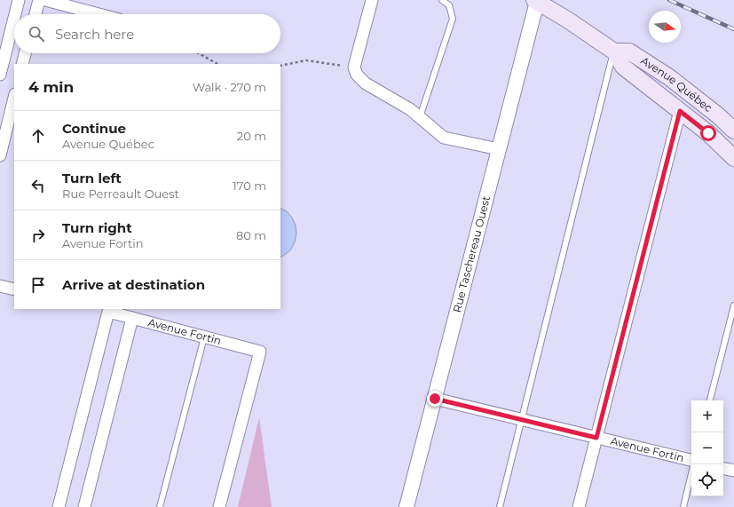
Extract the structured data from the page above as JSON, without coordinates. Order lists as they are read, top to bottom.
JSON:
{
  "streets": {
    "main road": ["Avenue Québec"],
    "street": ["Rue Taschereau Ouest", "Avenue Fortin"]
  },
  "crossings": [
    ["Avenue Québec", "Rue Taschereau Ouest"],
    ["Rue Taschereau Ouest", "Avenue Fortin"]
  ],
  "north": "right",
  "page": {
    "search": "Search here",
    "heading": ["4 min", "Walk · 270 m"],
    "list": [
      ["Continue", "Avenue Québec", "20 m"],
      ["Turn left", "Rue Perreault Ouest", "170 m"],
      ["Turn right", "Avenue Fortin", "80 m"],
      "Arrive at destination"
    ],
    "map_buttons": ["+", "−"]
  }
}
